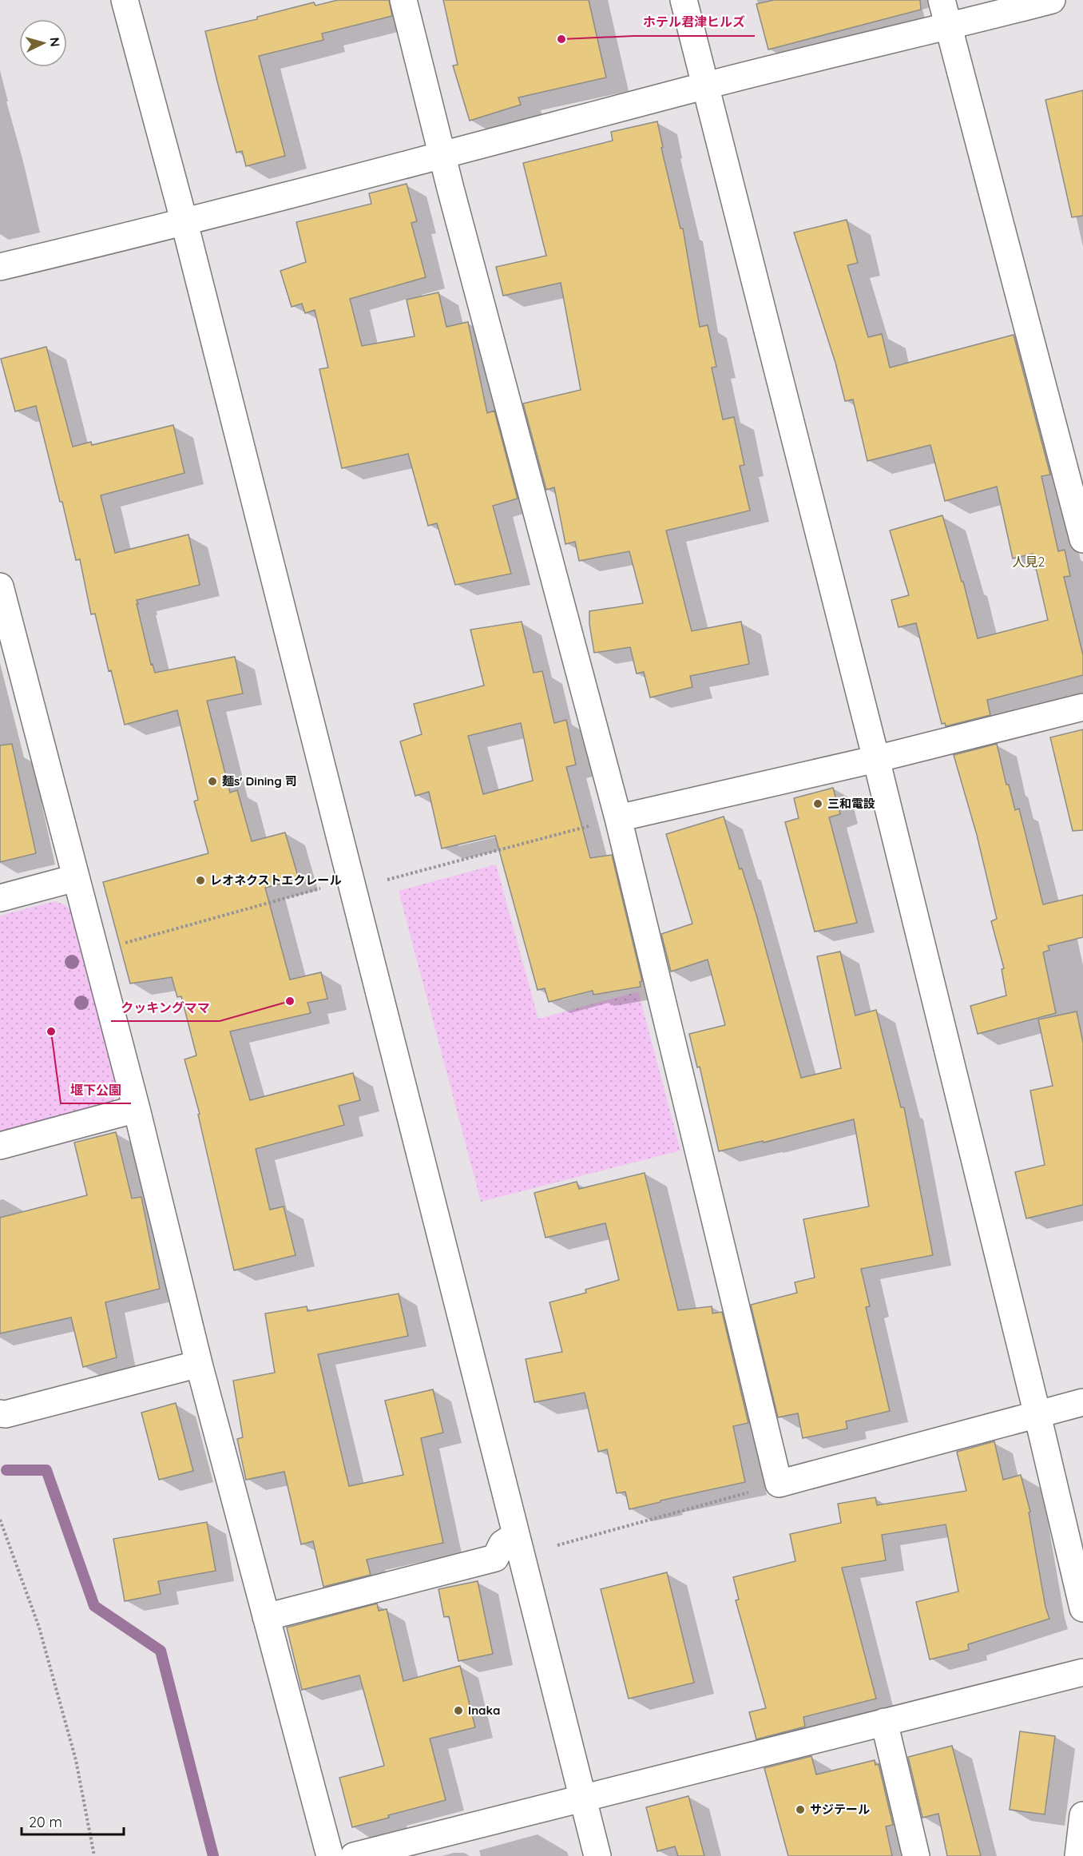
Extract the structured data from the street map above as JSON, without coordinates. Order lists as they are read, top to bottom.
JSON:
{
  "districts": ["人見2"],
  "places": [
    "ホテル君津ヒルズ",
    "麺s' Dining 司",
    "三和電設",
    "レオネクストエクレール",
    "クッキングママ",
    "堰下公園",
    "Inaka",
    "サジテール"
  ],
  "scale_bar": "20 m",
  "north": "right"
}
